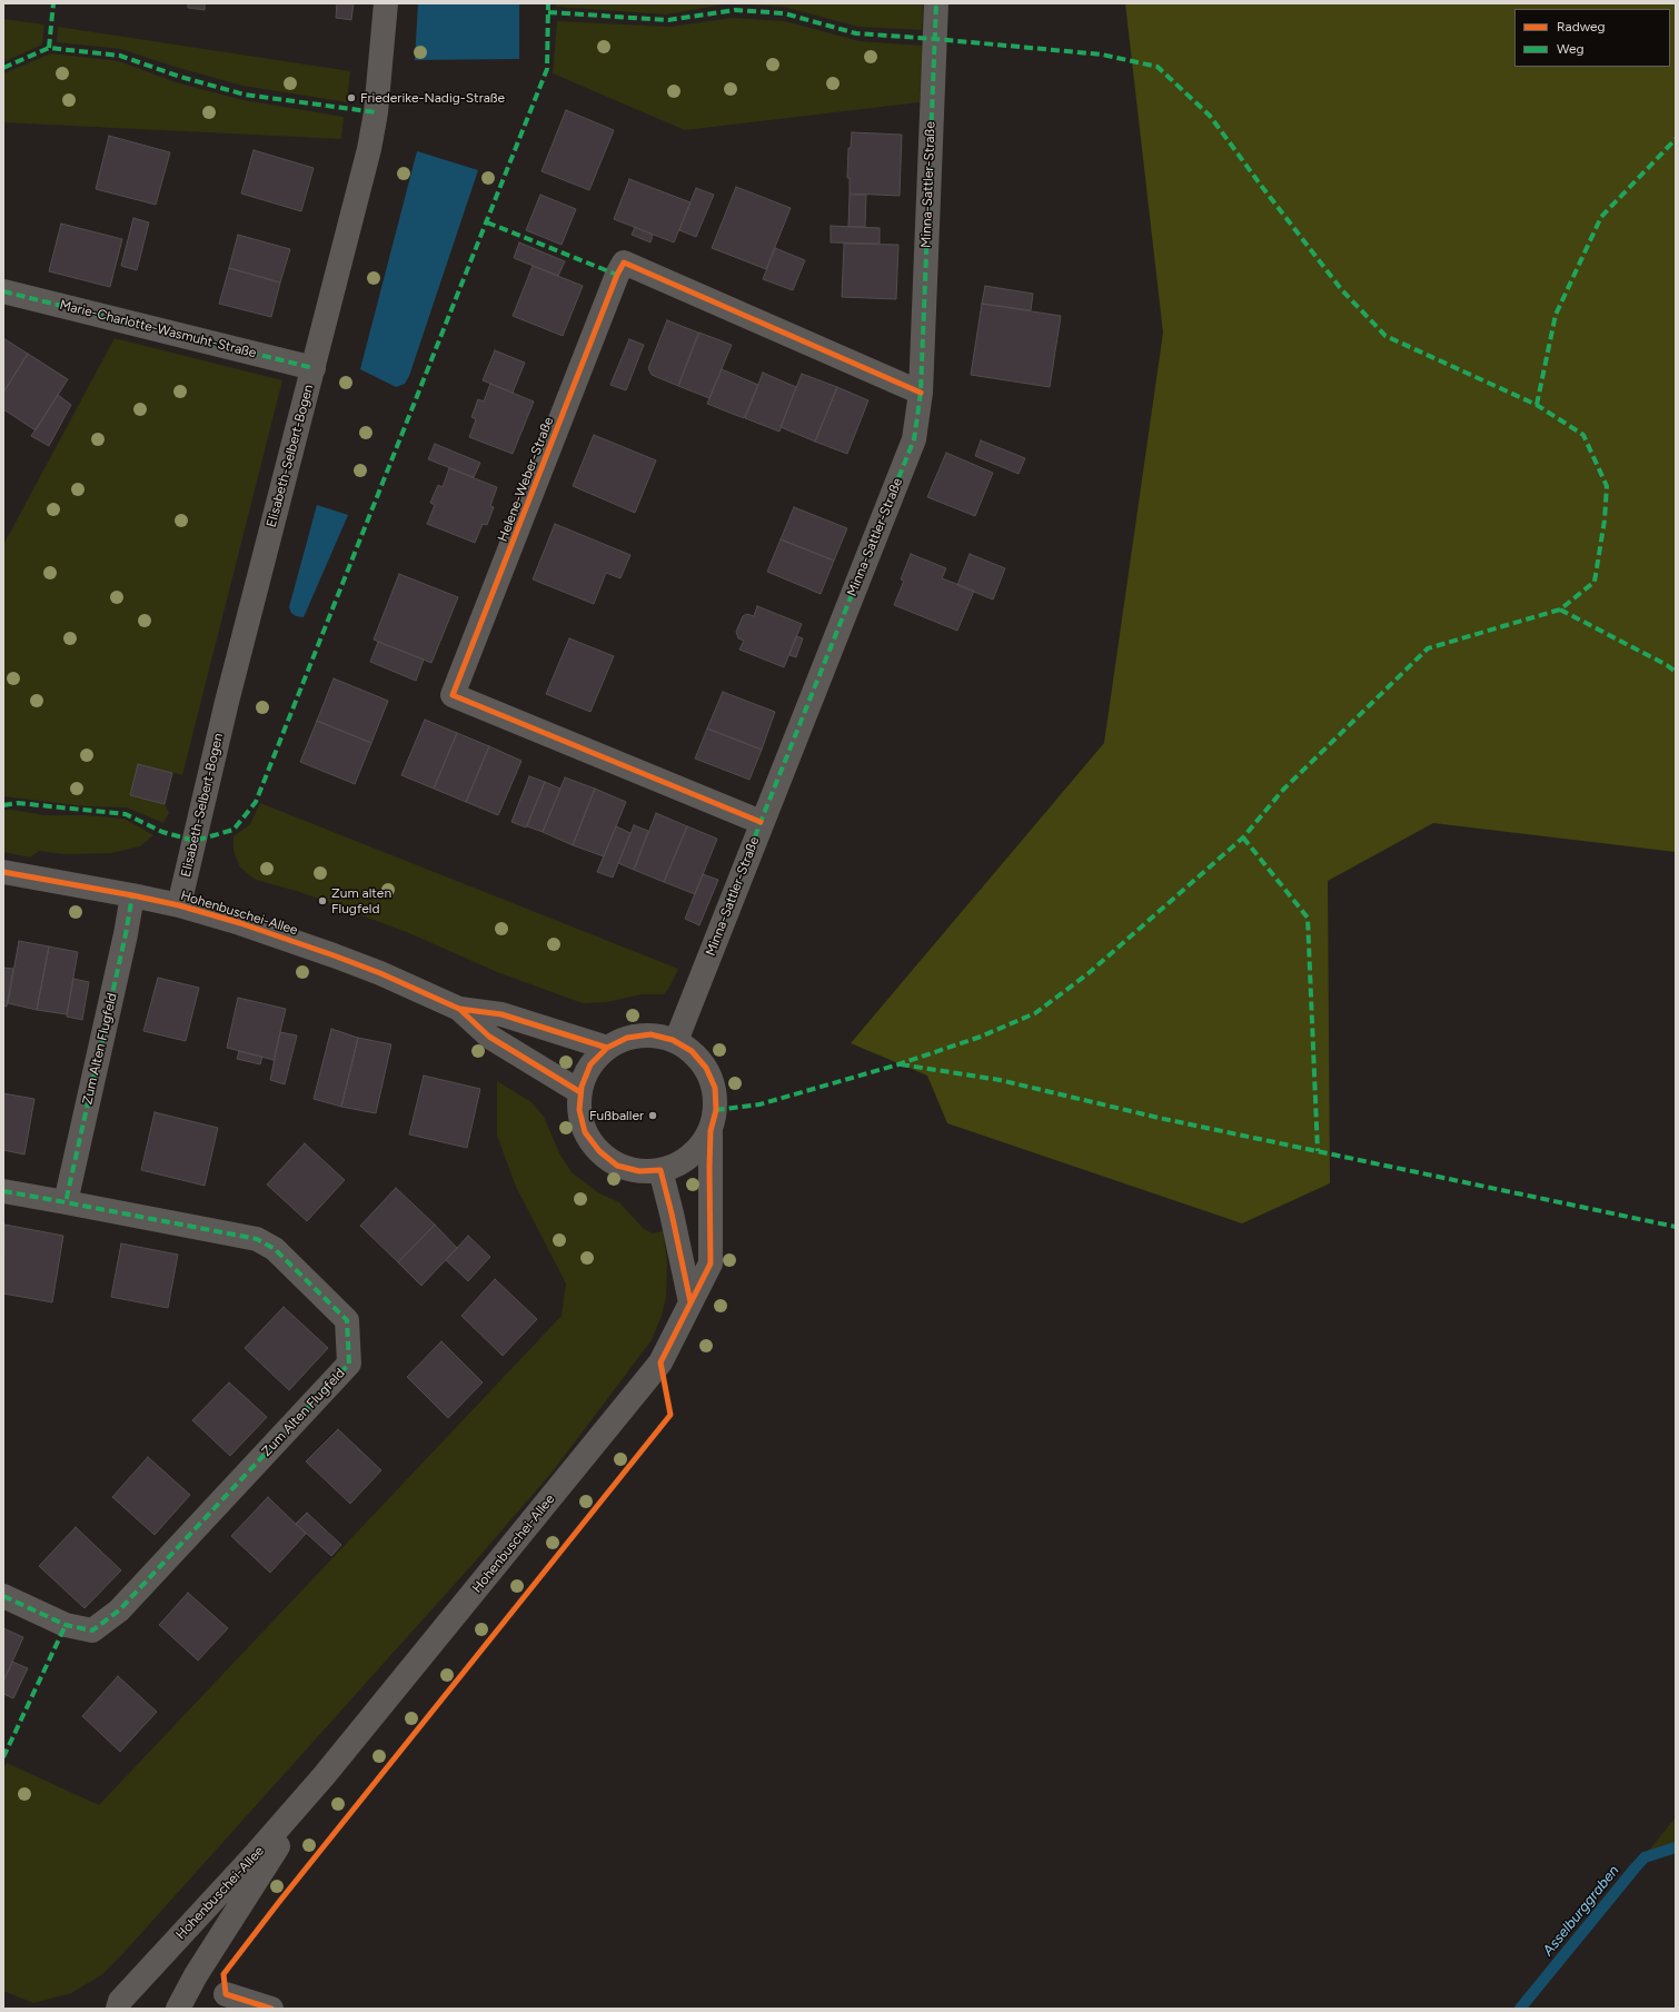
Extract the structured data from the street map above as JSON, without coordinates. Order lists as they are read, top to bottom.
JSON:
{
  "streets": {
    "street": [
      "Minna-Sattler-Straße",
      "Marie-Charlotte-Wasmuht-Straße",
      "Elisabeth-Selbert-Bogen",
      "Helene-Weber-Straße",
      "Hohenbuschei-Allee",
      "Zum Alten Flugfeld"
    ]
  },
  "crossings": [
    ["Minna-Sattler-Straße", "Helene-Weber-Straße"],
    ["Minna-Sattler-Straße", "Hohenbuschei-Allee"],
    ["Marie-Charlotte-Wasmuht-Straße", "Elisabeth-Selbert-Bogen"],
    ["Elisabeth-Selbert-Bogen", "Hohenbuschei-Allee"],
    ["Hohenbuschei-Allee", "Zum Alten Flugfeld"]
  ],
  "water": ["Asselburggraben"],
  "places": ["Friederike-Nadig-Straße", "Zum alten Flugfeld", "Fußballer"],
  "legend": ["Radweg", "Weg"]
}
